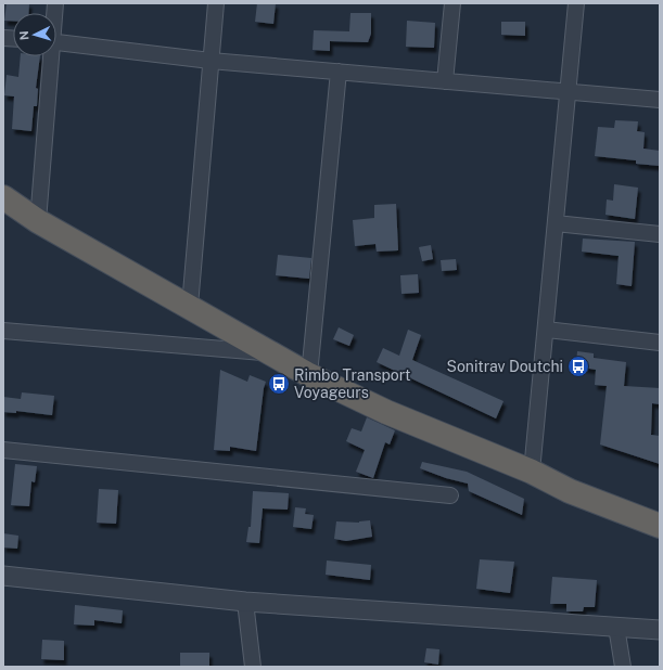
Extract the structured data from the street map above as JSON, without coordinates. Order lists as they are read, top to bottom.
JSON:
{
  "places": {
    "bus stop": ["Sonitrav Doutchi", "Rimbo Transport Voyageurs"]
  },
  "north": "left"
}
